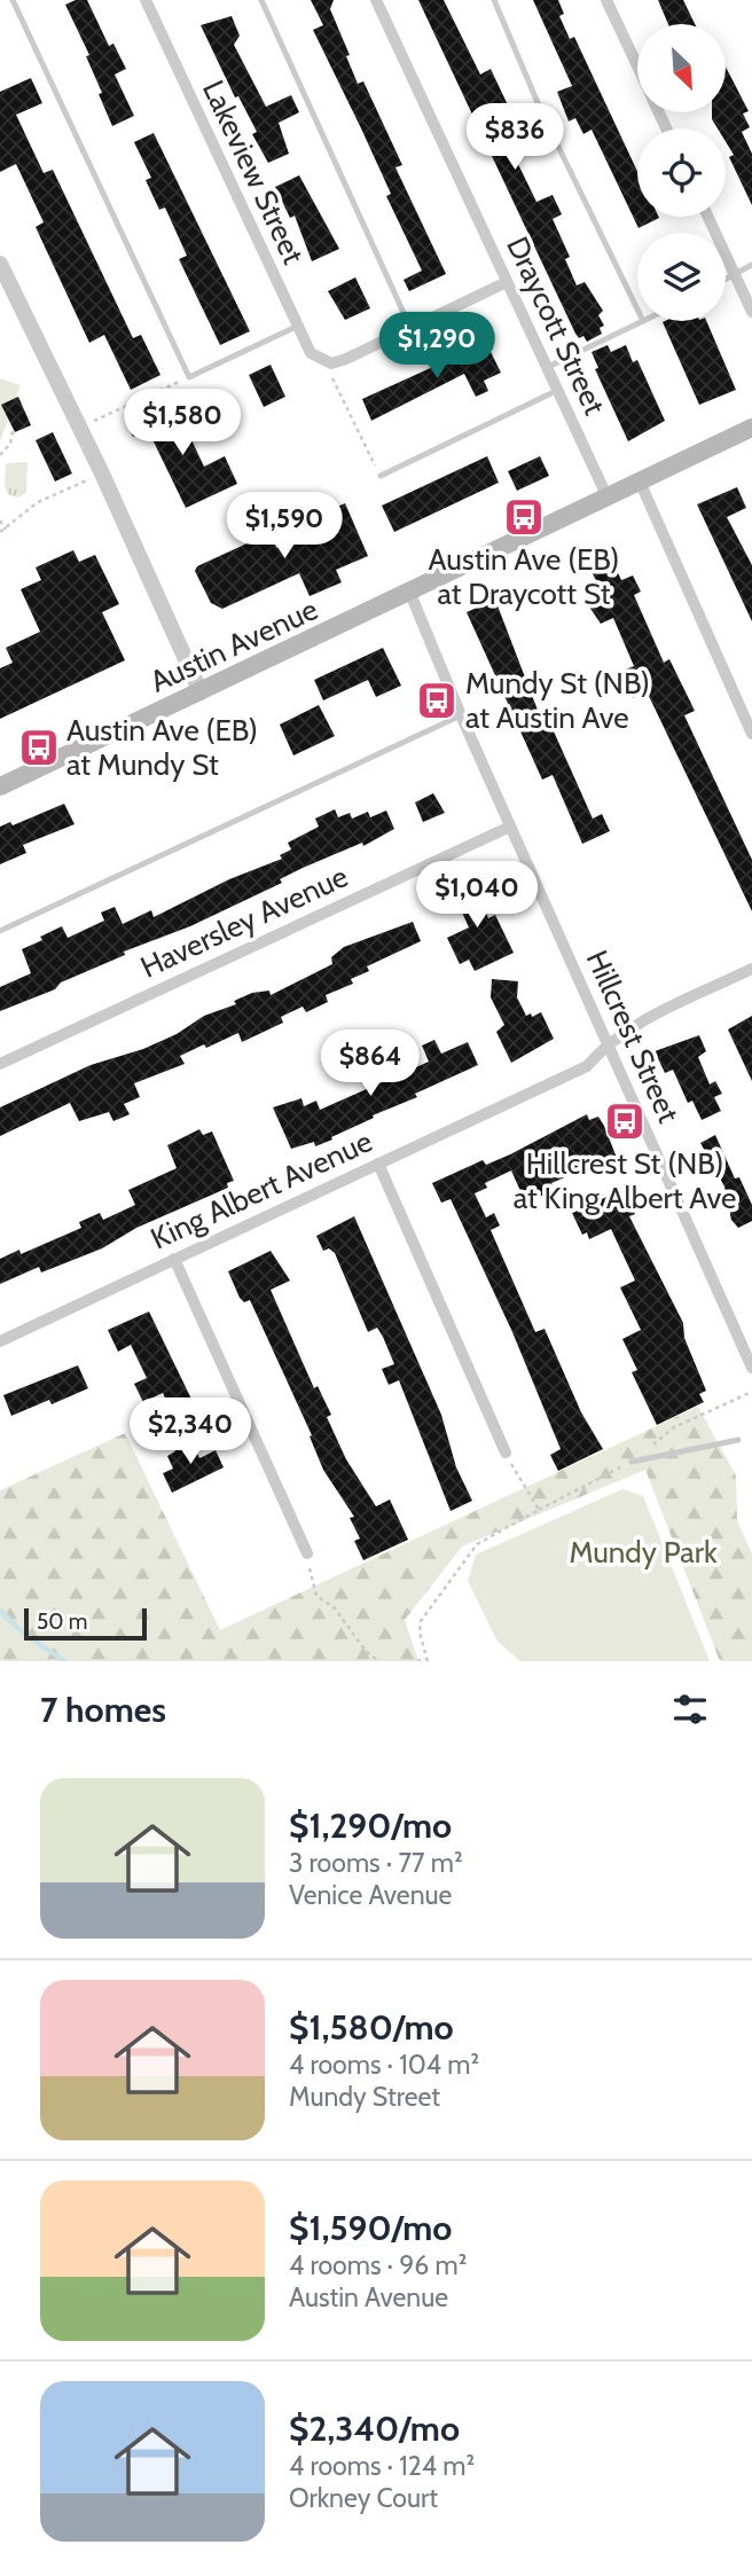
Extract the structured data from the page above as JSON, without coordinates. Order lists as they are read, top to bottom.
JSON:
{
  "streets": {
    "main road": ["Austin Avenue"],
    "street": [
      "Lakeview Street",
      "Draycott Street",
      "Haversley Avenue",
      "Hillcrest Street",
      "King Albert Avenue"
    ]
  },
  "crossings": [
    ["Draycott Street", "Austin Avenue"],
    ["Austin Avenue", "Hillcrest Street"],
    ["Haversley Avenue", "Hillcrest Street"],
    ["Hillcrest Street", "King Albert Avenue"]
  ],
  "parks": ["Mundy Park"],
  "places": {
    "bus stop": [
      "Austin Ave (EB) at Draycott St",
      "Mundy St (NB) at Austin Ave",
      "Austin Ave (EB) at Mundy St",
      "Hillcrest St (NB) at King Albert Ave"
    ]
  },
  "scale_bar": "50 m",
  "north": "bottom right",
  "page": {
    "price": [
      "$836",
      "$1,290",
      "$1,580",
      "$1,590",
      "$1,040",
      "$864",
      "$2,340"
    ],
    "scale": "50 m",
    "heading": "7 homes",
    "list": [
      {
        "name": "$1,290/mo",
        "note": "3 rooms · 77 m² · Venice Avenue"
      },
      {
        "name": "$1,580/mo",
        "note": "4 rooms · 104 m² · Mundy Street"
      },
      {
        "name": "$1,590/mo",
        "note": "4 rooms · 96 m² · Austin Avenue"
      },
      {
        "name": "$2,340/mo",
        "note": "4 rooms · 124 m² · Orkney Court"
      }
    ]
  }
}
